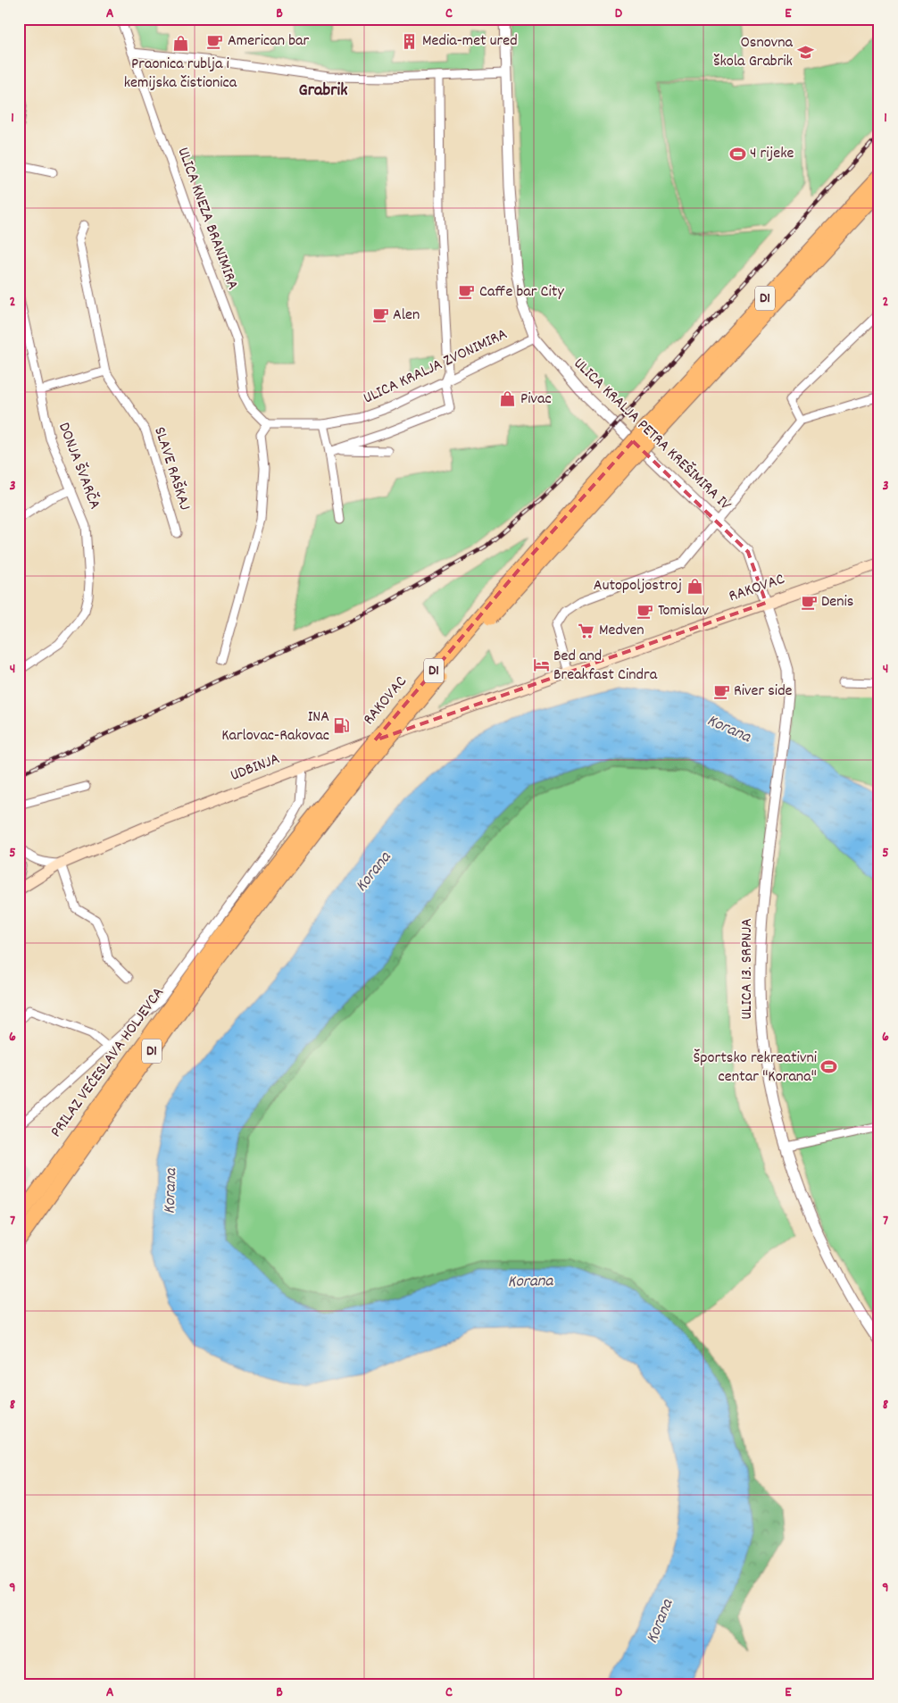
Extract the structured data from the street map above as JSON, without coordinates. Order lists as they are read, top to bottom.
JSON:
{
  "streets": {
    "highway": ["D1", "RAKOVAC", "PRILAZ VEĆESLAVA HOLJEVCA"],
    "main road": ["UDBINJA"],
    "street": [
      "ULICA KNEZA BRANIMIRA",
      "ULICA KRALJA ZVONIMIRA",
      "ULICA KRALJA PETRA KREŠIMIRA IV",
      "DONJA ŠVARČA",
      "SLAVE RAŠKAJ",
      "ULICA 13. SRPNJA"
    ]
  },
  "crossings": [
    ["ULICA KNEZA BRANIMIRA", "ULICA KRALJA ZVONIMIRA"],
    ["D1", "RAKOVAC"],
    ["ULICA KRALJA ZVONIMIRA", "ULICA KRALJA PETRA KREŠIMIRA IV"],
    ["ULICA KRALJA PETRA KREŠIMIRA IV", "RAKOVAC"],
    ["ULICA KRALJA PETRA KREŠIMIRA IV", "ULICA 13. SRPNJA"],
    ["RAKOVAC", "UDBINJA"],
    ["RAKOVAC", "ULICA 13. SRPNJA"],
    ["RAKOVAC", "PRILAZ VEĆESLAVA HOLJEVCA"]
  ],
  "districts": ["Grabrik"],
  "water": ["Korana"],
  "places": {
    "cafe": [
      "American bar",
      "Caffe bar City",
      "Alen",
      "Denis",
      "Tomislav",
      "River side"
    ],
    "building": ["Media-met ured"],
    "shop": ["Praonica rublja i kemijska čistionica", "Pivac", "Autopoljostroj"],
    "school or university": ["Osnovna škola Grabrik"],
    "sports": ["4 rijeke", "Športsko rekreativni centar \"Korana\""],
    "supermarket": ["Medven"],
    "hotel": ["Bed and Breakfast Cindra"],
    "fuel station": ["INA Karlovac-Rakovac"]
  },
  "grid": {
    "columns": [
      "A",
      "B",
      "C",
      "D",
      "E"
    ],
    "rows": [
      "1",
      "2",
      "3",
      "4",
      "5",
      "6",
      "7",
      "8",
      "9"
    ]
  }
}
